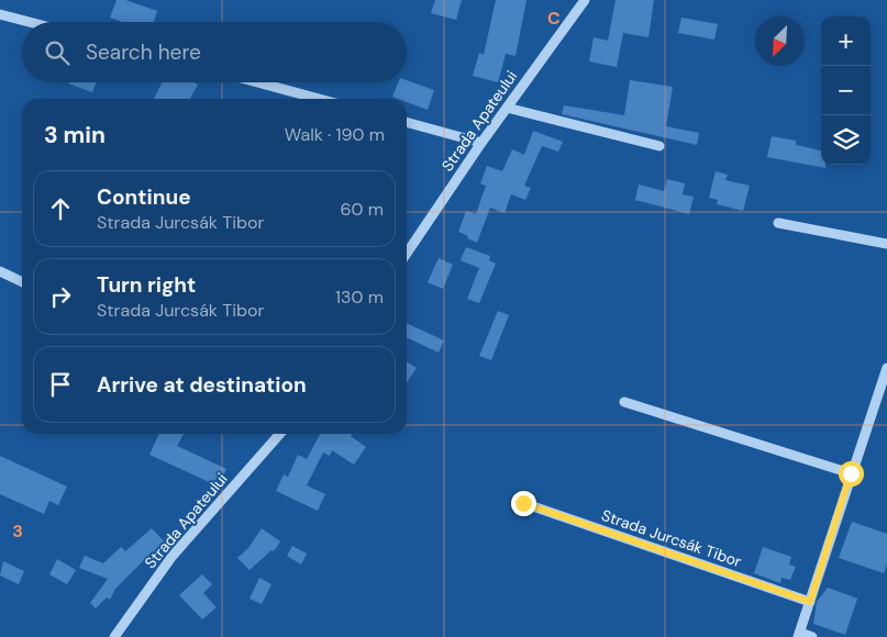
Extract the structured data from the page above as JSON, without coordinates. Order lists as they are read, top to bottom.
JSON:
{
  "streets": {
    "street": ["Strada Apateului", "Strada Jurcsák Tibor"]
  },
  "north": "bottom left",
  "page": {
    "map_buttons": ["+", "−"],
    "search": "Search here",
    "heading": ["3 min", "Walk · 190 m"],
    "list": [
      ["Continue", "Strada Jurcsák Tibor", "60 m"],
      ["Turn right", "Strada Jurcsák Tibor", "130 m"],
      "Arrive at destination"
    ]
  },
  "grid": {
    "columns": ["C"],
    "rows": ["3"]
  }
}
